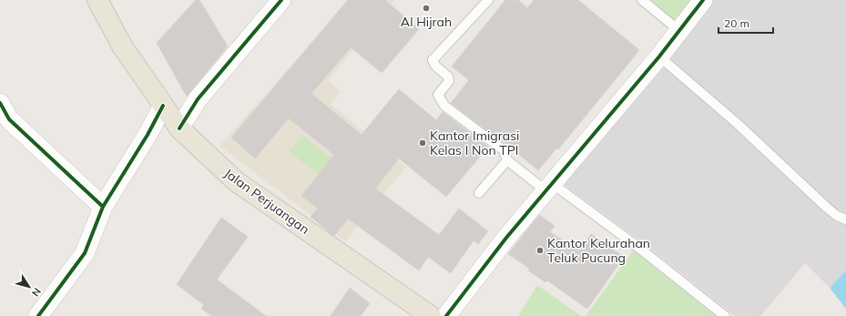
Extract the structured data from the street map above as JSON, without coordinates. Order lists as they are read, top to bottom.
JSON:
{
  "streets": {
    "main road": ["Jalan Perjuangan"]
  },
  "places": ["Al Hijrah", "Kantor Imigrasi Kelas I Non TPI", "Kantor Kelurahan Teluk Pucung"],
  "scale_bar": "20 m",
  "north": "bottom right"
}
